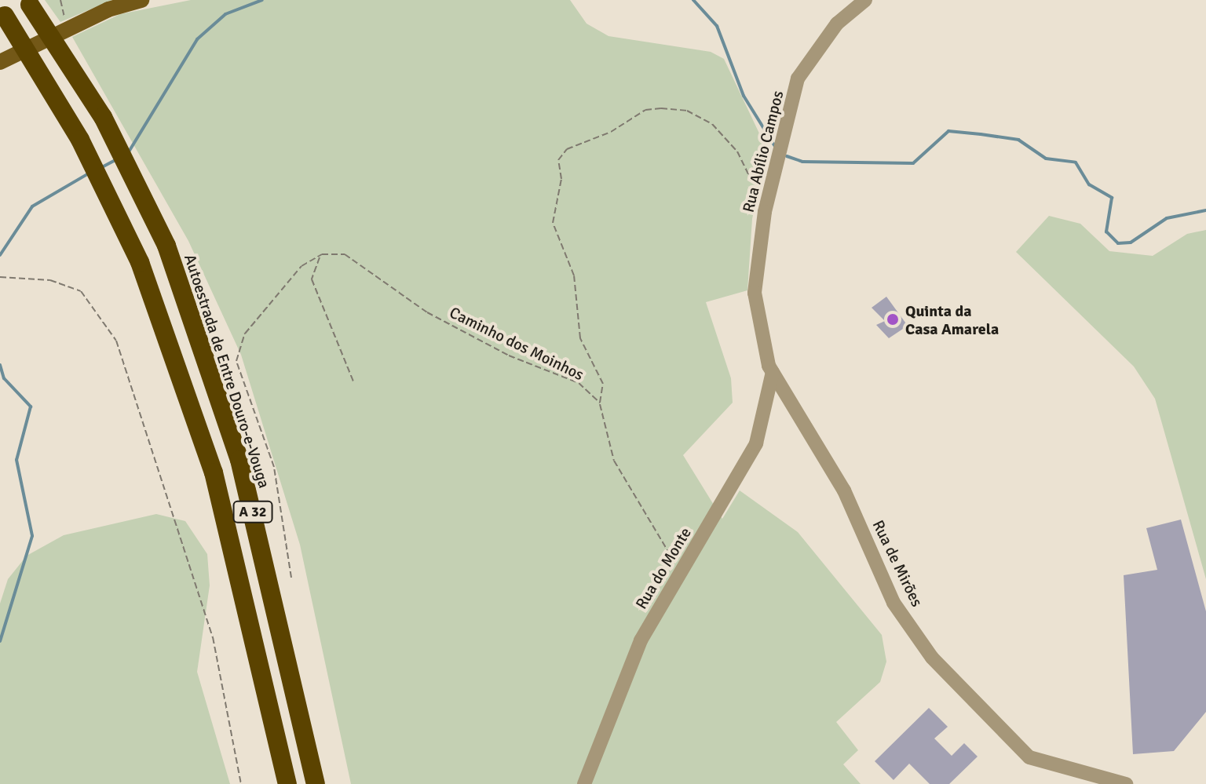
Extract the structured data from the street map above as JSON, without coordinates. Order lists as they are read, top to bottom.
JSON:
{
  "streets": {
    "highway": ["Autoestrada de Entre Douro-e-Vouga", "A 32"],
    "street": ["Rua Abílio Campos", "Rua de Mirões", "Rua do Monte"],
    "path": ["Caminho dos Moinhos"]
  },
  "crossings": [
    ["Rua Abílio Campos", "Caminho dos Moinhos"],
    ["Rua Abílio Campos", "Rua de Mirões"],
    ["Rua Abílio Campos", "Rua do Monte"],
    ["Rua de Mirões", "Rua do Monte"]
  ],
  "places": ["Quinta da Casa Amarela"]
}
